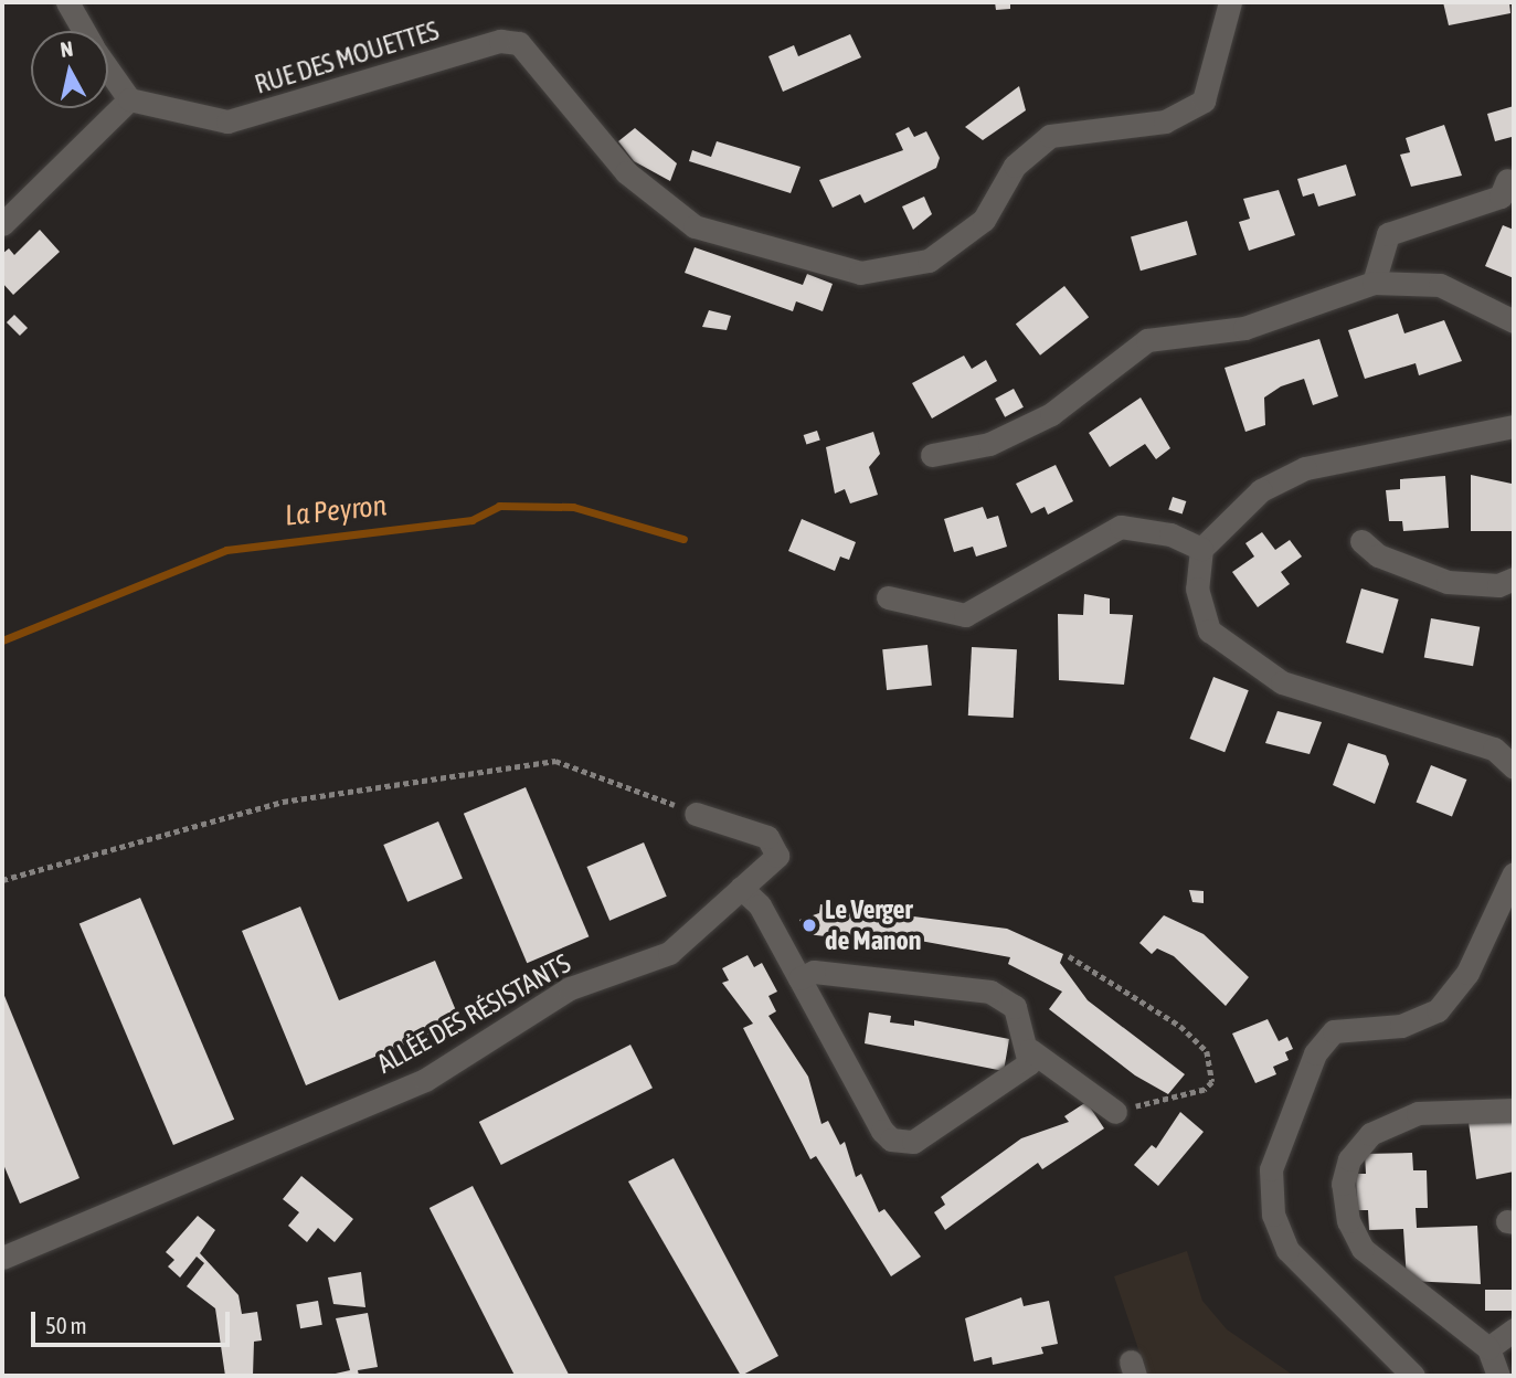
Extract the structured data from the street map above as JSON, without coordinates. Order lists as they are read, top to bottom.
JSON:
{
  "streets": {
    "street": ["RUE DES MOUETTES", "ALLÉE DES RÉSISTANTS"]
  },
  "water": ["La Peyron"],
  "places": ["Le Verger de Manon"],
  "scale_bar": "50 m",
  "north": "top"
}
